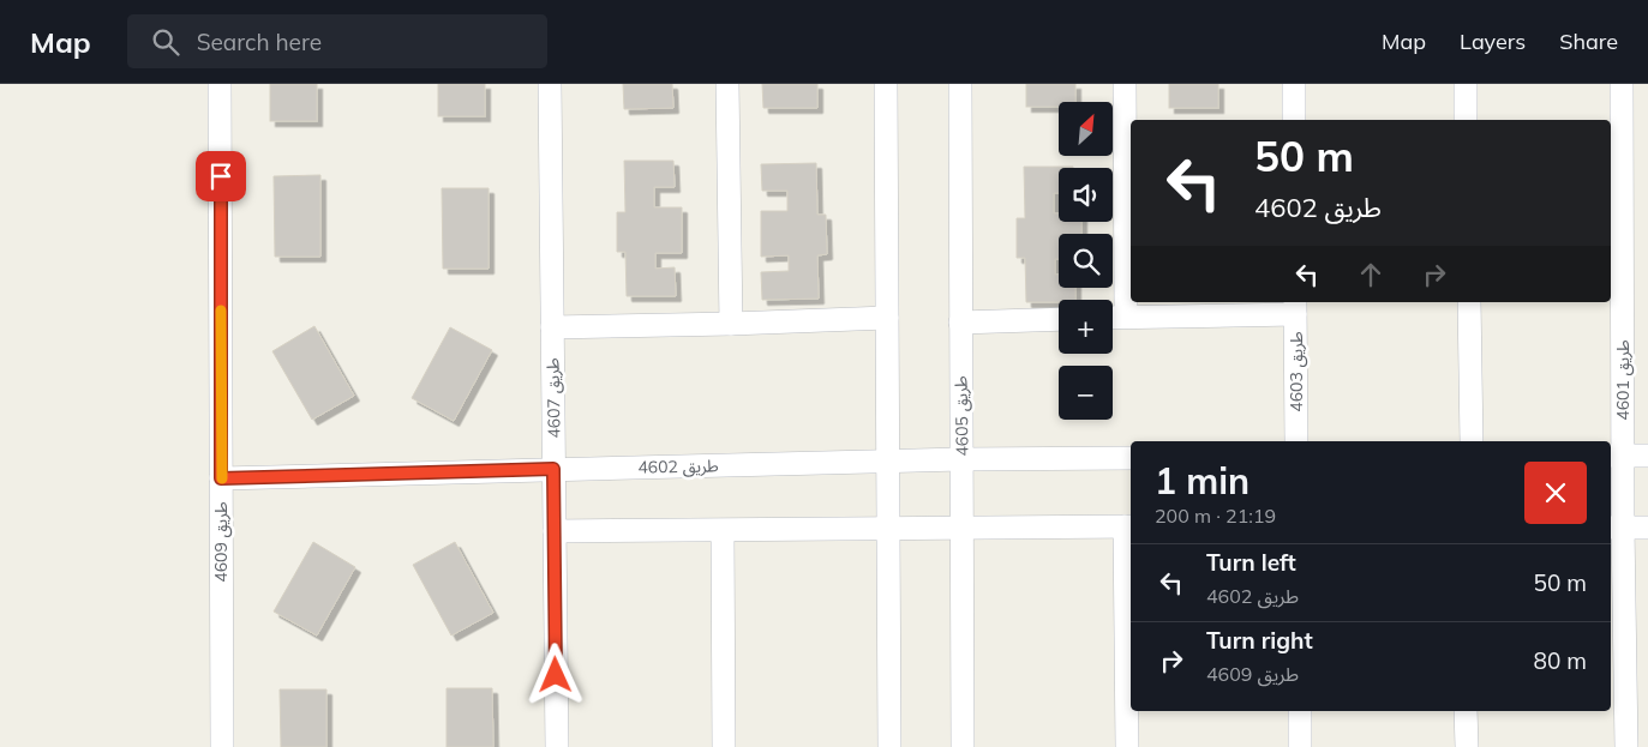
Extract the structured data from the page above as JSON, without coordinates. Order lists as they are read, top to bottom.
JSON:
{
  "streets": {
    "street": [
      "طريق 4603",
      "طريق 4601",
      "طريق 4607",
      "طريق 4605",
      "طريق 4602",
      "طريق 4609"
    ]
  },
  "crossings": [
    ["طريق 4607", "طريق 4602"],
    ["طريق 4605", "طريق 4602"],
    ["طريق 4602", "طريق 4609"]
  ],
  "north": "top right",
  "page": {
    "header": "Map",
    "search": "Search here",
    "nav": ["Map", "Layers", "Share"],
    "map_buttons": ["+", "−"],
    "turn": ["50 m", "طريق 4602"],
    "heading": ["1 min", "200 m · 21:19"],
    "list": [
      {
        "name": "Turn left",
        "note": "طريق 4602",
        "value": "50 m"
      },
      {
        "name": "Turn right",
        "note": "طريق 4609",
        "value": "80 m"
      }
    ]
  }
}
